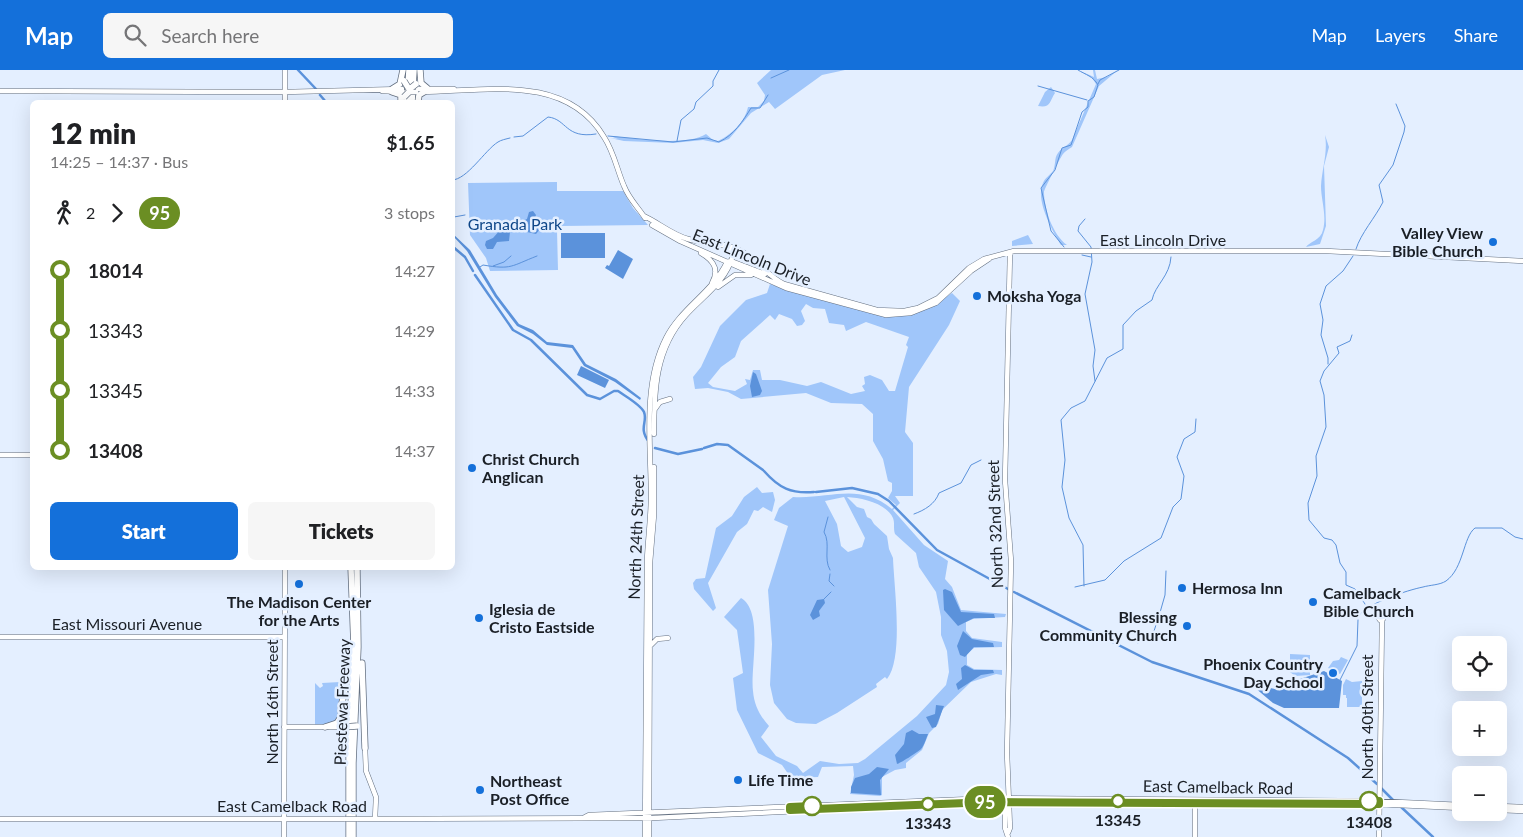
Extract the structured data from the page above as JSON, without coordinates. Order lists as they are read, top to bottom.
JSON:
{
  "streets": {
    "highway": ["Piestewa Freeway"],
    "main road": [
      "East Lincoln Drive",
      "North 32nd Street",
      "North 24th Street",
      "East Missouri Avenue",
      "North 16th Street",
      "North 40th Street",
      "East Camelback Road"
    ]
  },
  "crossings": [
    ["East Lincoln Drive", "North 32nd Street"],
    ["East Lincoln Drive", "North 24th Street"],
    ["North 32nd Street", "East Camelback Road"],
    ["North 24th Street", "East Camelback Road"],
    ["East Missouri Avenue", "North 16th Street"],
    ["North 16th Street", "East Camelback Road"],
    ["North 40th Street", "East Camelback Road"]
  ],
  "parks": ["Granada Park"],
  "places": [
    "Valley View Bible Church",
    "Moksha Yoga",
    "Christ Church Anglican",
    "The Madison Center for the Arts",
    "Hermosa Inn",
    "Camelback Bible Church",
    "Iglesia de Cristo Eastside",
    "Blessing Community Church",
    "Phoenix Country Day School",
    "Life Time",
    "Northeast Post Office",
    "13345",
    "13408",
    "13343"
  ],
  "lines": ["bus line 95"],
  "page": {
    "header": "Map",
    "search": "Search here",
    "nav": ["Map", "Layers", "Share"],
    "on_map": "95",
    "heading": ["12 min", "14:25 – 14:37 · Bus", "$1.65"],
    "legs": ["2", "95", "3 stops"],
    "list": [
      {
        "name": "18014",
        "value": "14:27"
      },
      {
        "name": "13343",
        "value": "14:29"
      },
      {
        "name": "13345",
        "value": "14:33"
      },
      {
        "name": "13408",
        "value": "14:37"
      }
    ],
    "buttons": ["Start", "Tickets"],
    "map_buttons": ["+", "−"]
  }
}
